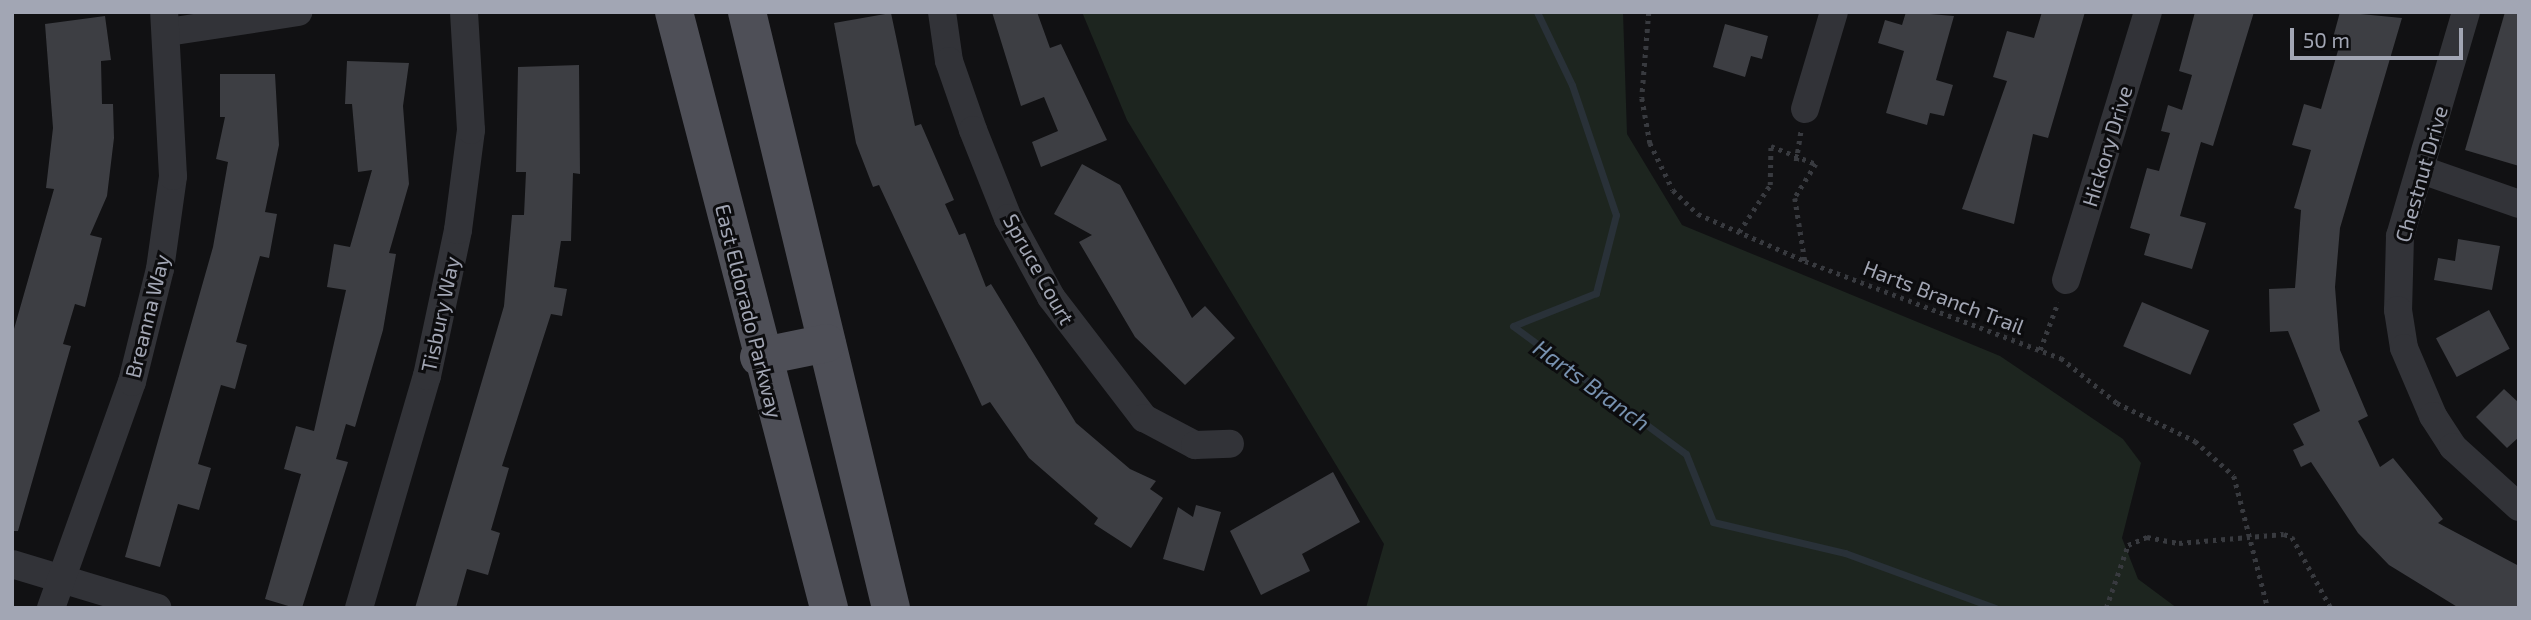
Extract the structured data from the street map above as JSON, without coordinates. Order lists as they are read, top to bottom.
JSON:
{
  "streets": {
    "main road": ["East Eldorado Parkway"],
    "street": [
      "Hickory Drive",
      "Chestnut Drive",
      "Spruce Court",
      "Tisbury Way",
      "Breanna Way"
    ],
    "path": ["Harts Branch Trail"]
  },
  "water": ["Harts Branch"],
  "scale_bar": "50 m"
}
